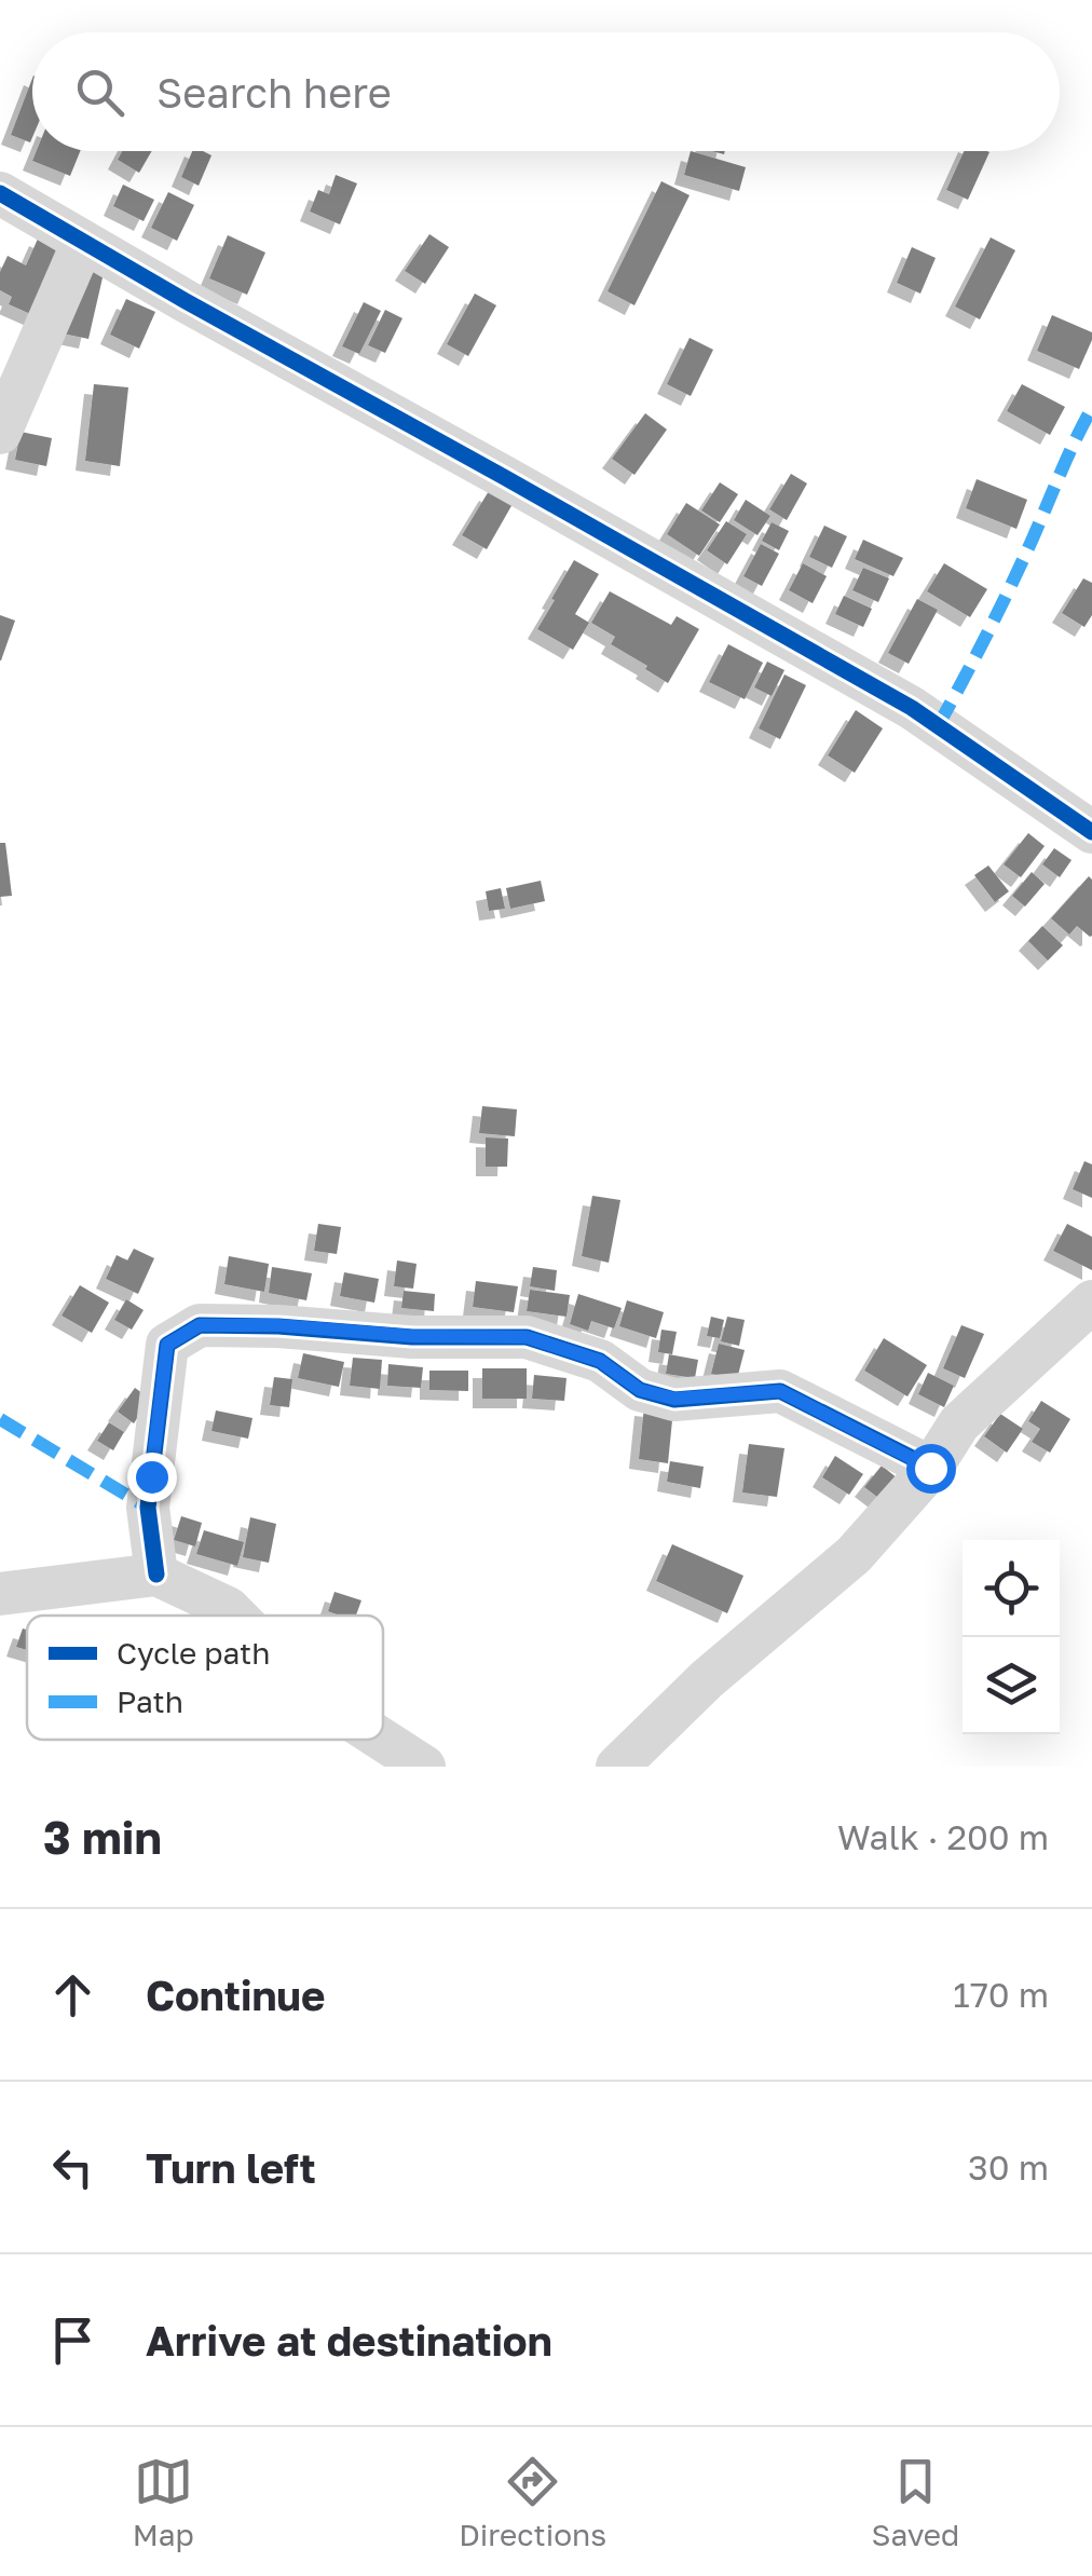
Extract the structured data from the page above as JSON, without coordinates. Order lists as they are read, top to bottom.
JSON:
{
  "legend": ["Cycle path", "Path"],
  "page": {
    "search": "Search here",
    "heading": ["3 min", "Walk · 200 m"],
    "list": [
      ["Continue", "170 m"],
      ["Turn left", "30 m"],
      "Arrive at destination"
    ],
    "nav": ["Map", "Directions", "Saved"]
  }
}
